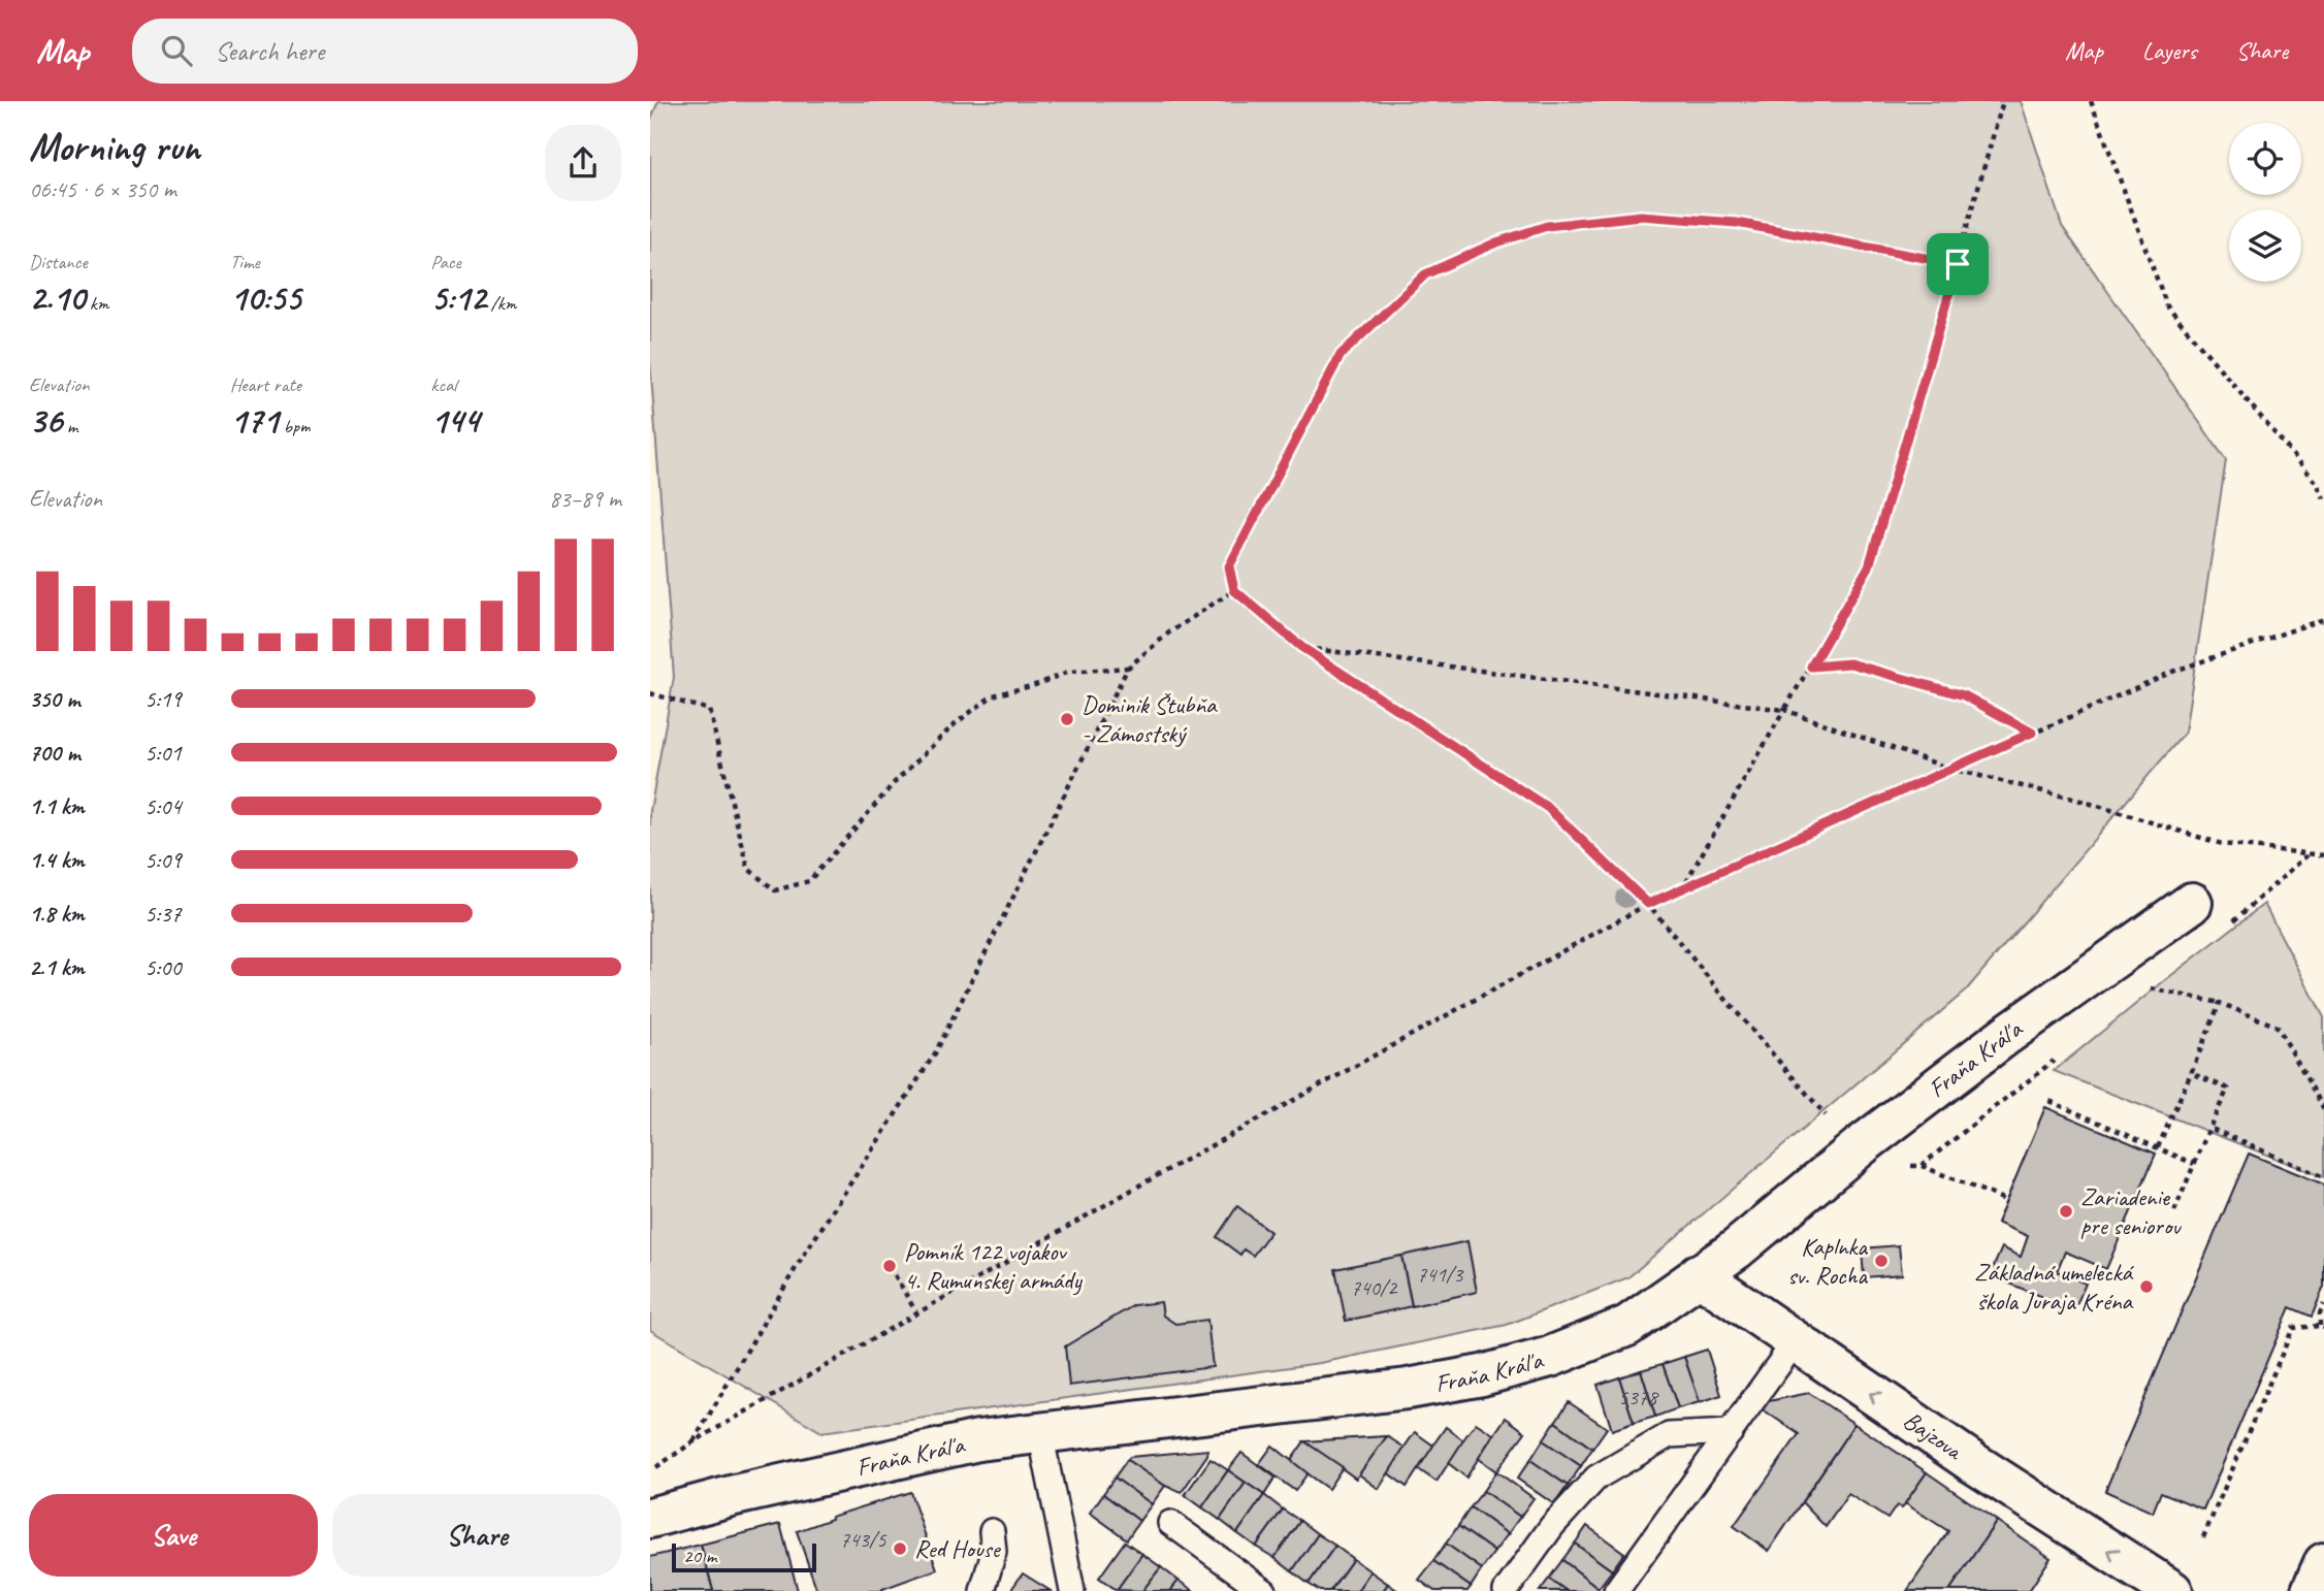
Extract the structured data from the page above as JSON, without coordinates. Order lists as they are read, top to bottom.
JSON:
{
  "streets": {
    "street": ["Fraňa Kráľa", "Bajzova"]
  },
  "crossings": [
    ["Fraňa Kráľa", "Bajzova"]
  ],
  "one_way": ["Bajzova"],
  "places": [
    "Dominik Štubňa - Zámostský",
    "Zariadenie pre seniorov",
    "Kaplnka sv. Rocha",
    "Pomník 122 vojakov 4. Rumunskej armády",
    "Základná umelecká škola Juraja Kréna",
    "Red House"
  ],
  "house_numbers": [
    "741/3",
    "740/2",
    "5378",
    "743/5"
  ],
  "scale_bar": "20 m",
  "page": {
    "header": "Map",
    "search": "Search here",
    "nav": ["Map", "Layers", "Share"],
    "heading": ["Morning run", "06:45 · 6 × 350 m"],
    "stats": [
      ["Distance", "2.10 km"],
      ["Time", "10:55"],
      ["Pace", "5:12 /km"],
      ["Elevation", "36 m"],
      ["Heart rate", "171 bpm"],
      ["kcal", "144"]
    ],
    "chart": ["Elevation", "83–89 m"],
    "list": [
      {
        "name": "350 m",
        "note": "5:19"
      },
      {
        "name": "700 m",
        "note": "5:01"
      },
      {
        "name": "1.1 km",
        "note": "5:04"
      },
      {
        "name": "1.4 km",
        "note": "5:09"
      },
      {
        "name": "1.8 km",
        "note": "5:37"
      },
      {
        "name": "2.1 km",
        "note": "5:00"
      }
    ],
    "buttons": ["Save", "Share"],
    "scale": "20 m"
  }
}
